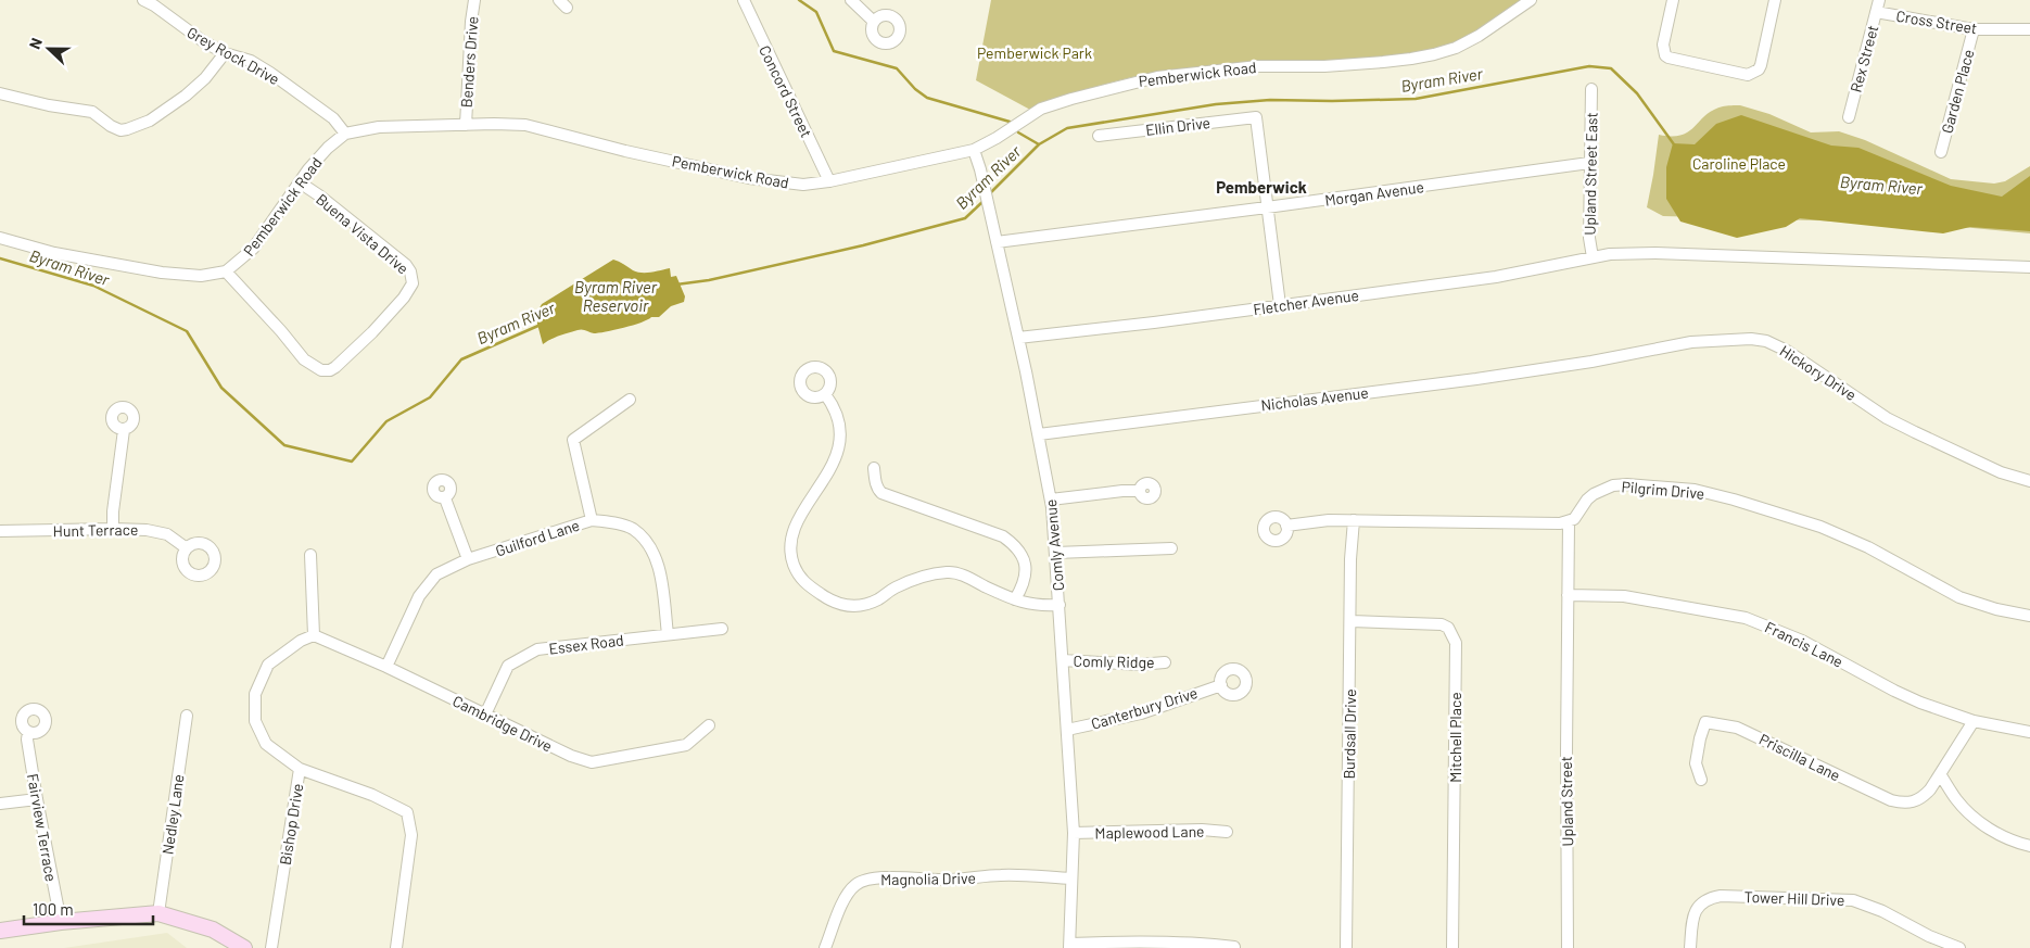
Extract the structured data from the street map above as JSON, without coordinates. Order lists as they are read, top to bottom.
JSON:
{
  "streets": {
    "street": [
      "Cross Street",
      "Grey Rock Drive",
      "Rex Street",
      "Benders Drive",
      "Pemberwick Road",
      "Concord Street",
      "Garden Place",
      "Ellin Drive",
      "Upland Street East",
      "Morgan Avenue",
      "Buena Vista Drive",
      "Fletcher Avenue",
      "Hickory Drive",
      "Nicholas Avenue",
      "Pilgrim Drive",
      "Hunt Terrace",
      "Guilford Lane",
      "Comly Avenue",
      "Essex Road",
      "Francis Lane",
      "Comly Ridge",
      "Canterbury Drive",
      "Cambridge Drive",
      "Burdsall Drive",
      "Mitchell Place",
      "Priscilla Lane",
      "Upland Street",
      "Nedley Lane",
      "Bishop Drive",
      "Fairview Terrace",
      "Maplewood Lane",
      "Magnolia Drive",
      "Tower Hill Drive"
    ]
  },
  "crossings": [
    ["Cross Street", "Rex Street"],
    ["Cross Street", "Garden Place"],
    ["Grey Rock Drive", "Pemberwick Road"],
    ["Benders Drive", "Pemberwick Road"],
    ["Pemberwick Road", "Concord Street"],
    ["Pemberwick Road", "Buena Vista Drive"],
    ["Pemberwick Road", "Comly Avenue"],
    ["Ellin Drive", "Morgan Avenue"],
    ["Upland Street East", "Morgan Avenue"],
    ["Upland Street East", "Fletcher Avenue"],
    ["Morgan Avenue", "Comly Avenue"],
    ["Fletcher Avenue", "Comly Avenue"],
    ["Hickory Drive", "Nicholas Avenue"],
    ["Nicholas Avenue", "Comly Avenue"],
    ["Pilgrim Drive", "Upland Street"],
    ["Guilford Lane", "Essex Road"],
    ["Guilford Lane", "Cambridge Drive"],
    ["Comly Avenue", "Comly Ridge"],
    ["Comly Avenue", "Canterbury Drive"],
    ["Comly Avenue", "Maplewood Lane"],
    ["Comly Avenue", "Magnolia Drive"],
    ["Essex Road", "Cambridge Drive"],
    ["Francis Lane", "Upland Street"],
    ["Cambridge Drive", "Bishop Drive"],
    ["Burdsall Drive", "Mitchell Place"]
  ],
  "districts": ["Pemberwick"],
  "water": ["Byram River", "Byram River Reservoir"],
  "parks": ["Pemberwick Park", "Caroline Place"],
  "scale_bar": "100 m",
  "north": "left"
}
